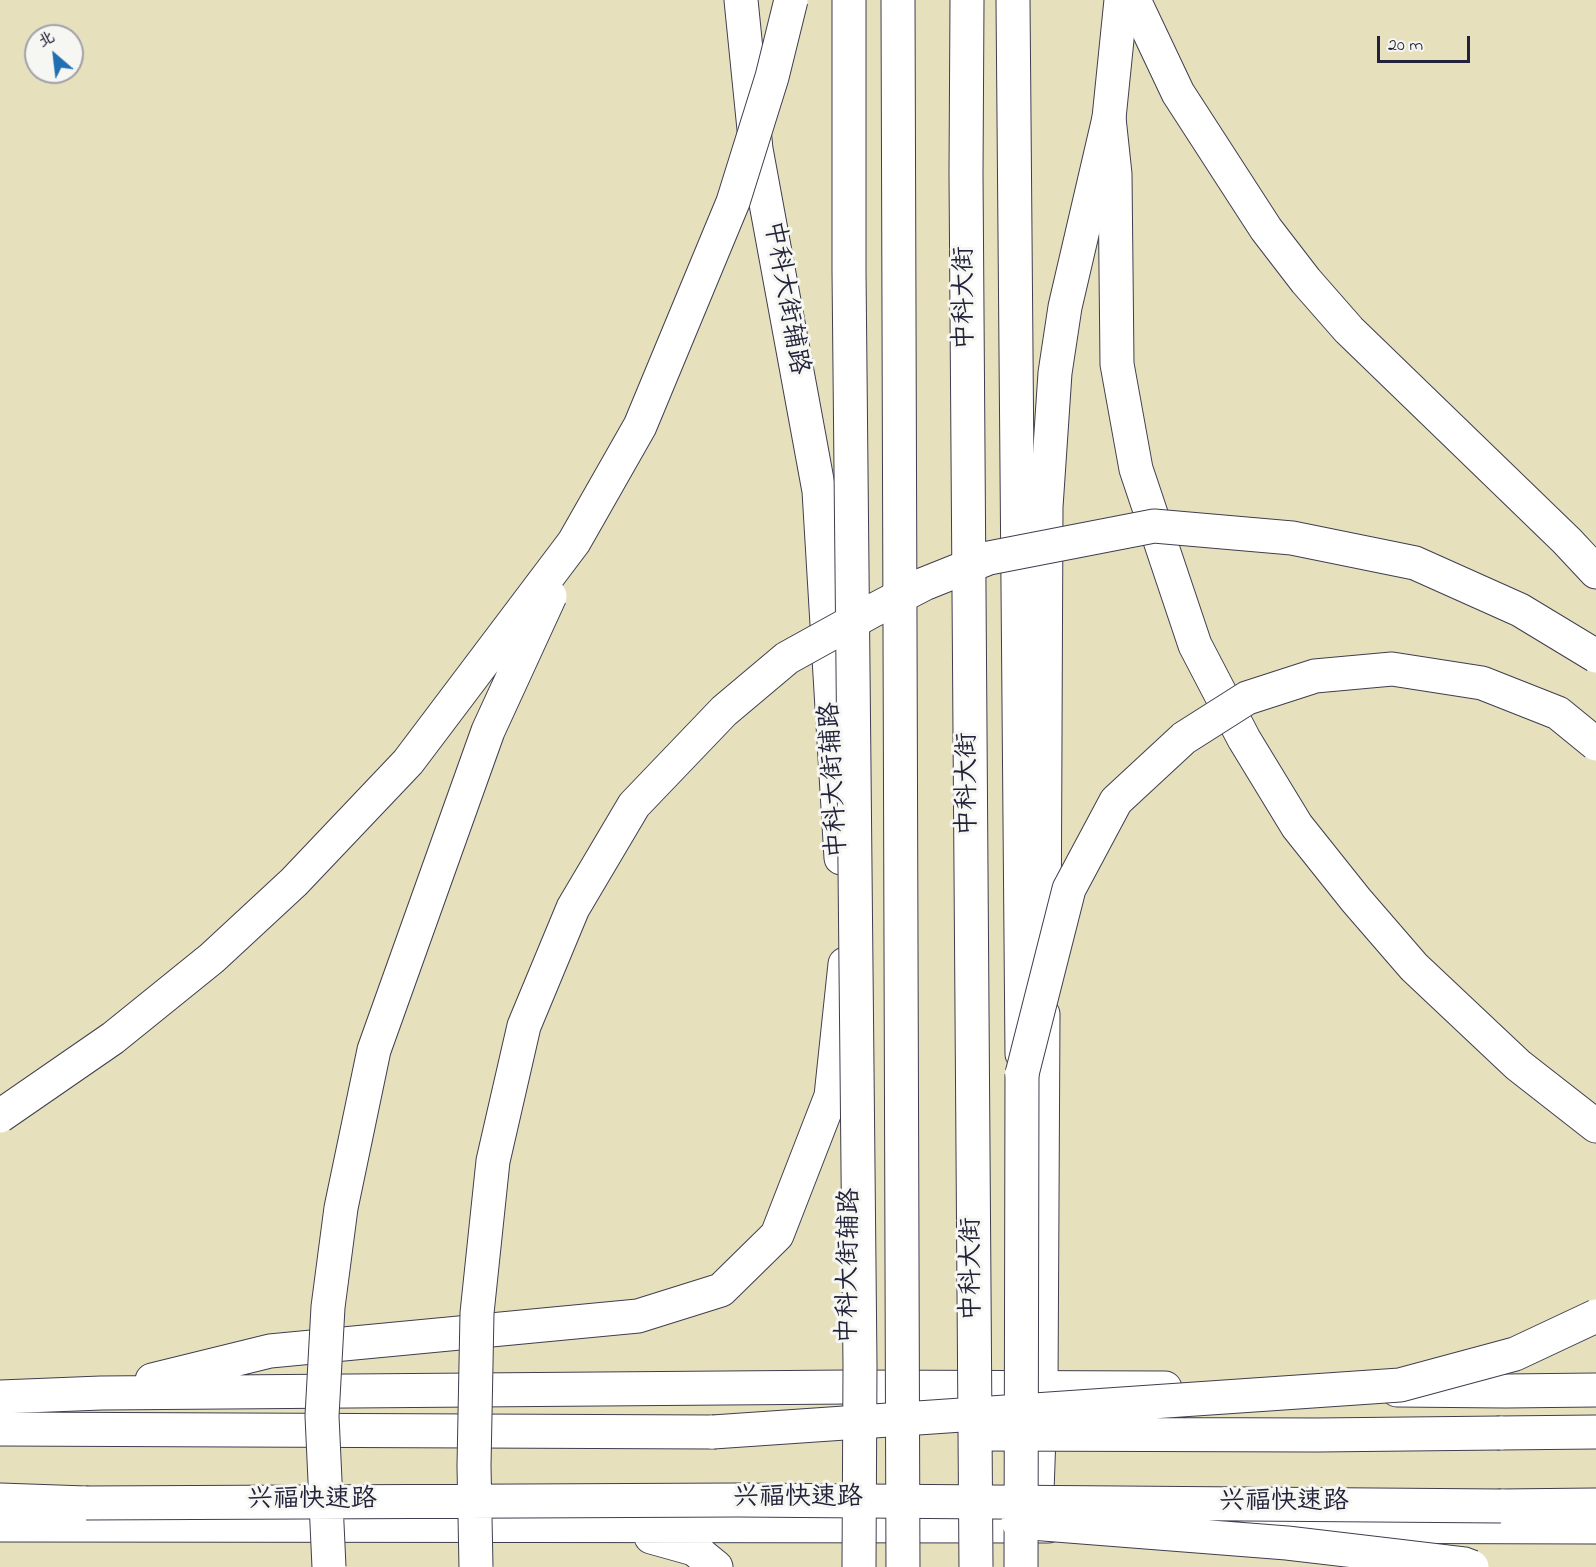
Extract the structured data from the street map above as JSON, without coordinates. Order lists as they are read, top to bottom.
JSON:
{
  "streets": {
    "main road": ["中科大街辅路", "中科大街", "兴福快速路"]
  },
  "scale_bar": "20 m",
  "north": "top left"
}
